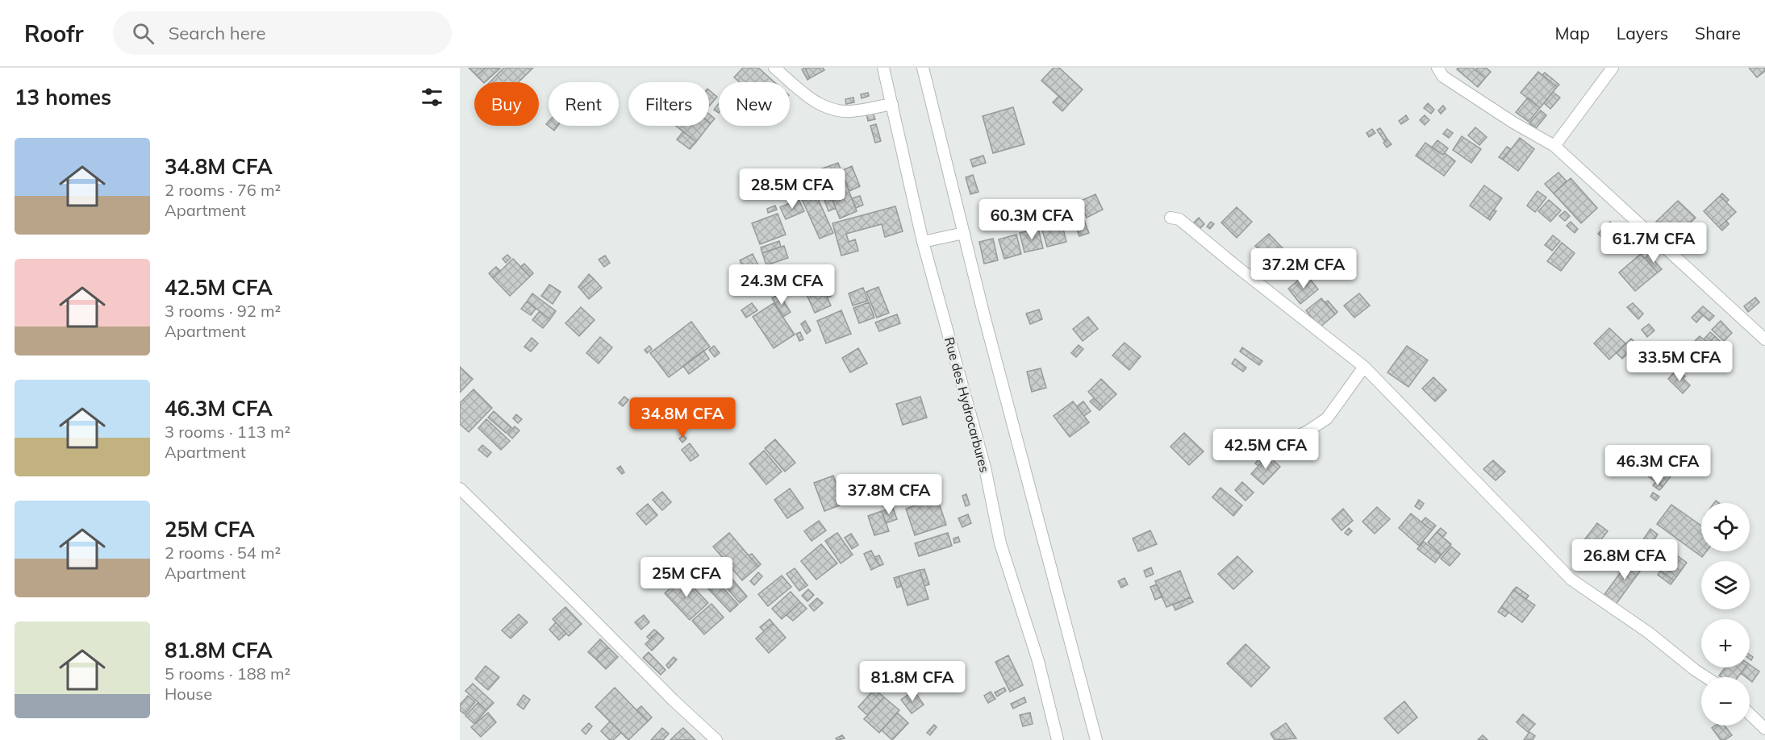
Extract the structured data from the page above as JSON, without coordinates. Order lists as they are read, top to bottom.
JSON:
{
  "streets": {
    "street": ["Rue des Hydrocarbures"]
  },
  "page": {
    "header": "Roofr",
    "search": "Search here",
    "nav": ["Map", "Layers", "Share"],
    "heading": "13 homes",
    "chip": [
      "Buy",
      "Rent",
      "Filters",
      "New"
    ],
    "list": [
      {
        "name": "34.8M CFA",
        "note": "2 rooms · 76 m² · Apartment"
      },
      {
        "name": "42.5M CFA",
        "note": "3 rooms · 92 m² · Apartment"
      },
      {
        "name": "46.3M CFA",
        "note": "3 rooms · 113 m² · Apartment"
      },
      {
        "name": "25M CFA",
        "note": "2 rooms · 54 m² · Apartment"
      },
      {
        "name": "81.8M CFA",
        "note": "5 rooms · 188 m² · House"
      }
    ],
    "price": [
      "28.5M CFA",
      "60.3M CFA",
      "61.7M CFA",
      "37.2M CFA",
      "24.3M CFA",
      "33.5M CFA",
      "34.8M CFA",
      "42.5M CFA",
      "46.3M CFA",
      "37.8M CFA",
      "26.8M CFA",
      "25M CFA",
      "81.8M CFA"
    ],
    "map_buttons": ["+", "−"]
  }
}
